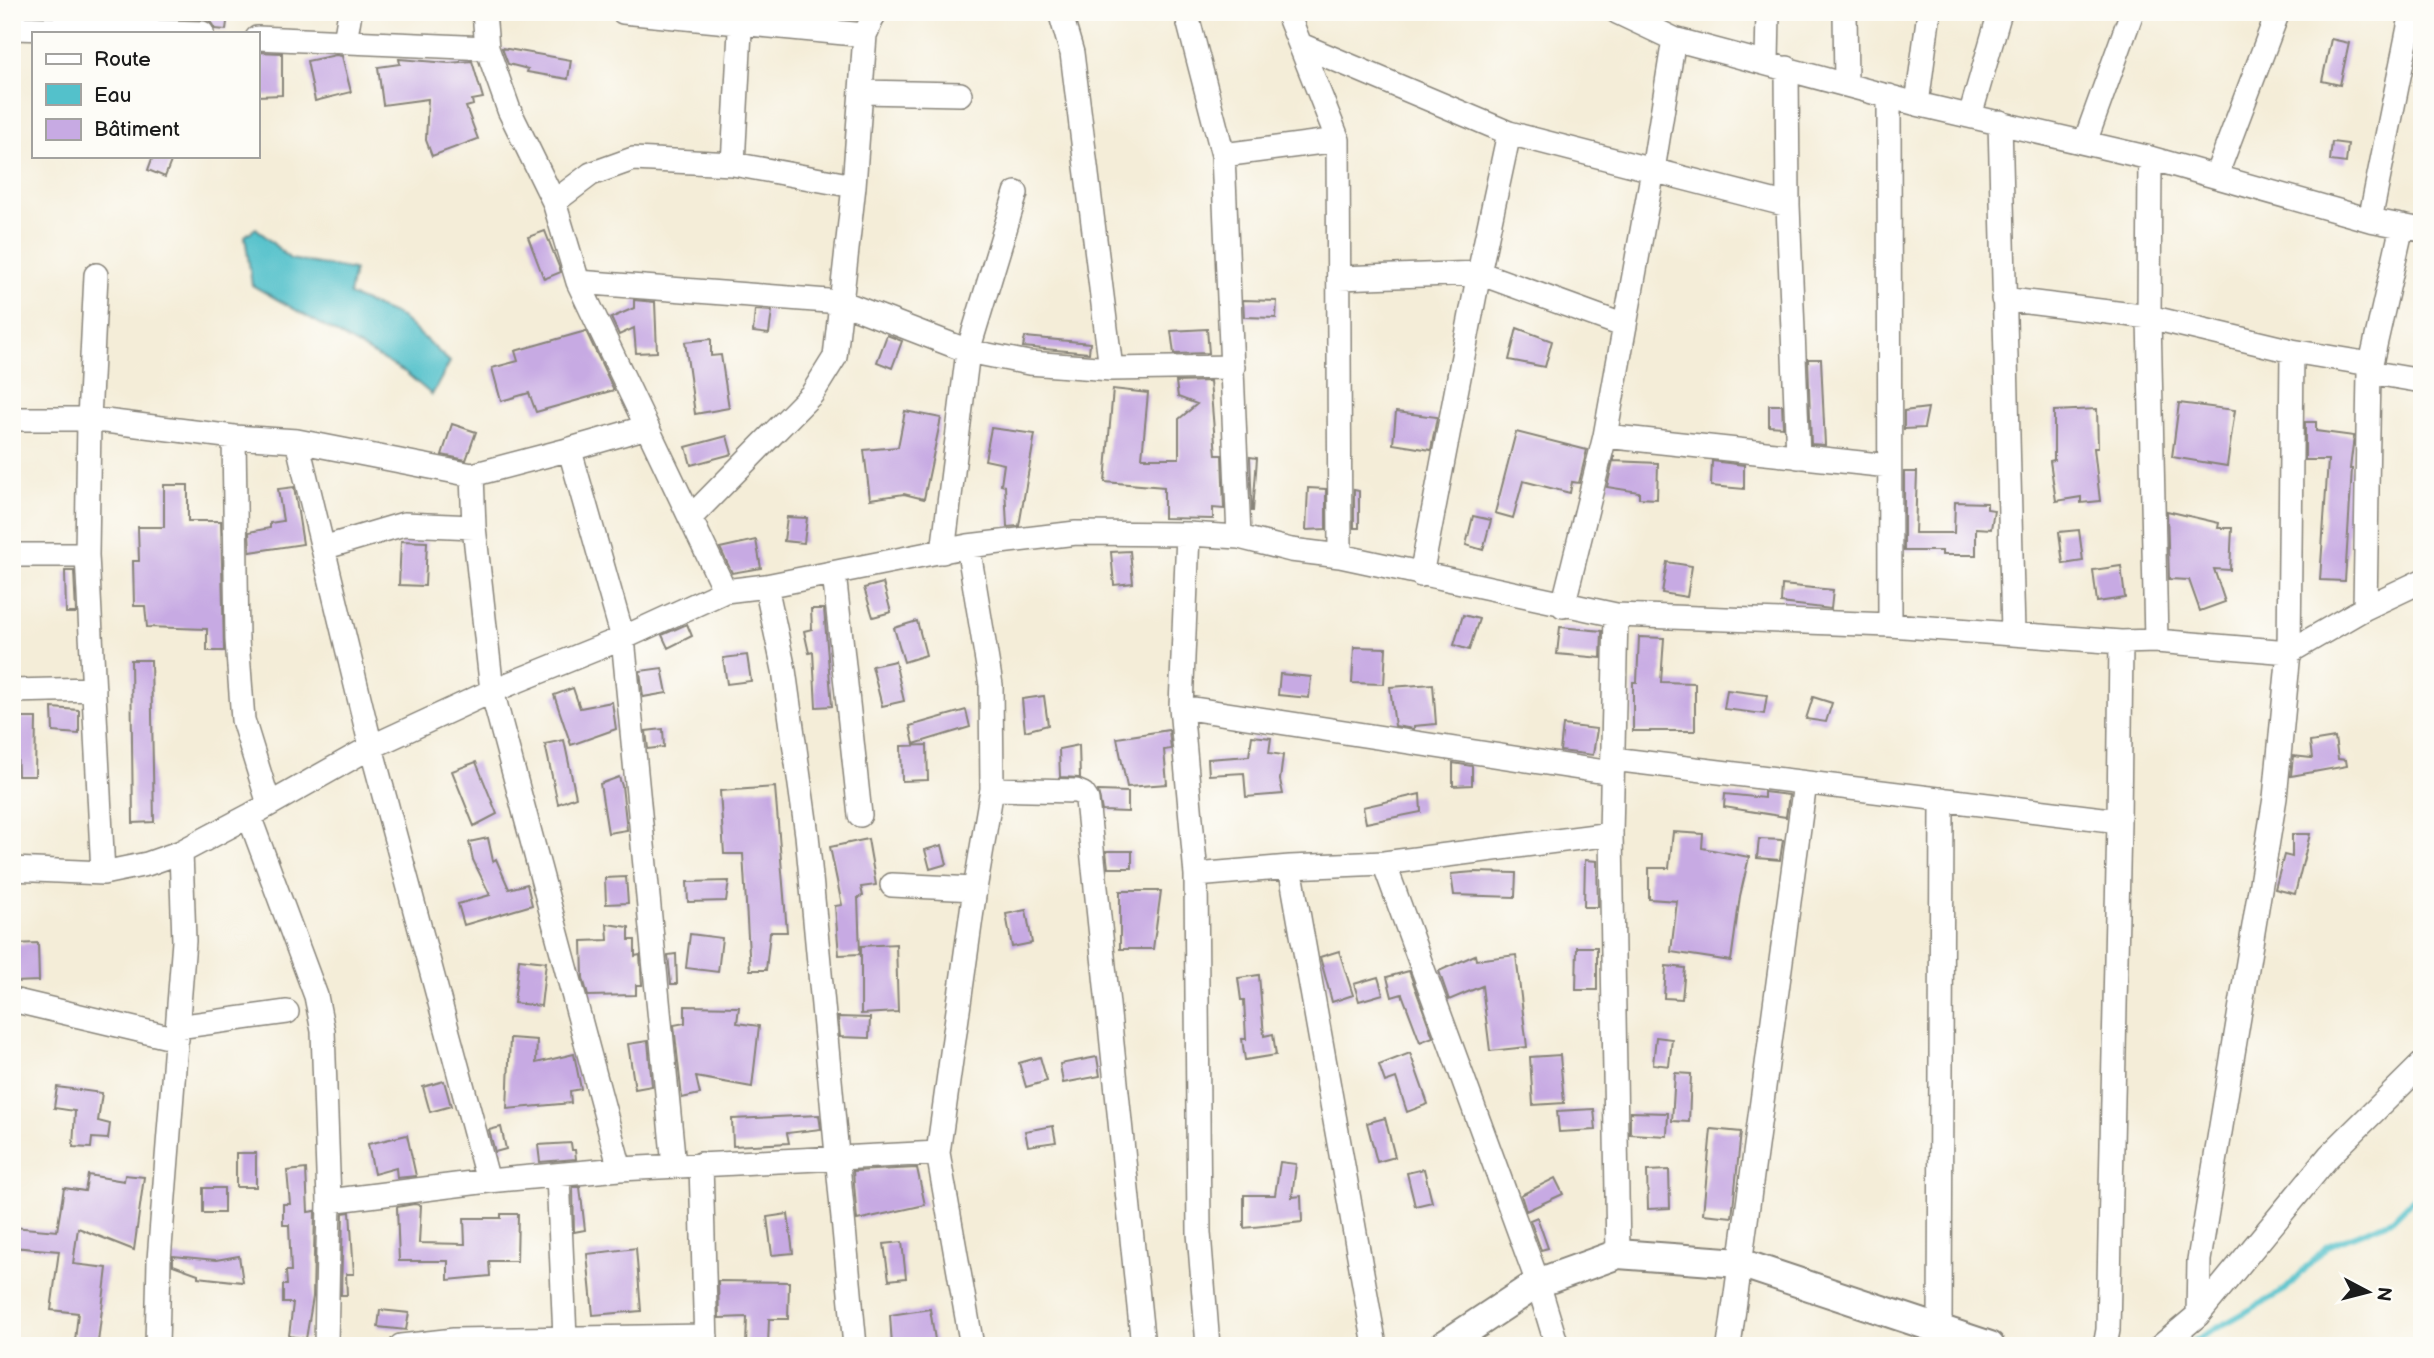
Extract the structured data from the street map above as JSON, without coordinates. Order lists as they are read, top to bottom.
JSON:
{
  "legend": ["Route", "Eau", "Bâtiment"],
  "north": "right"
}
